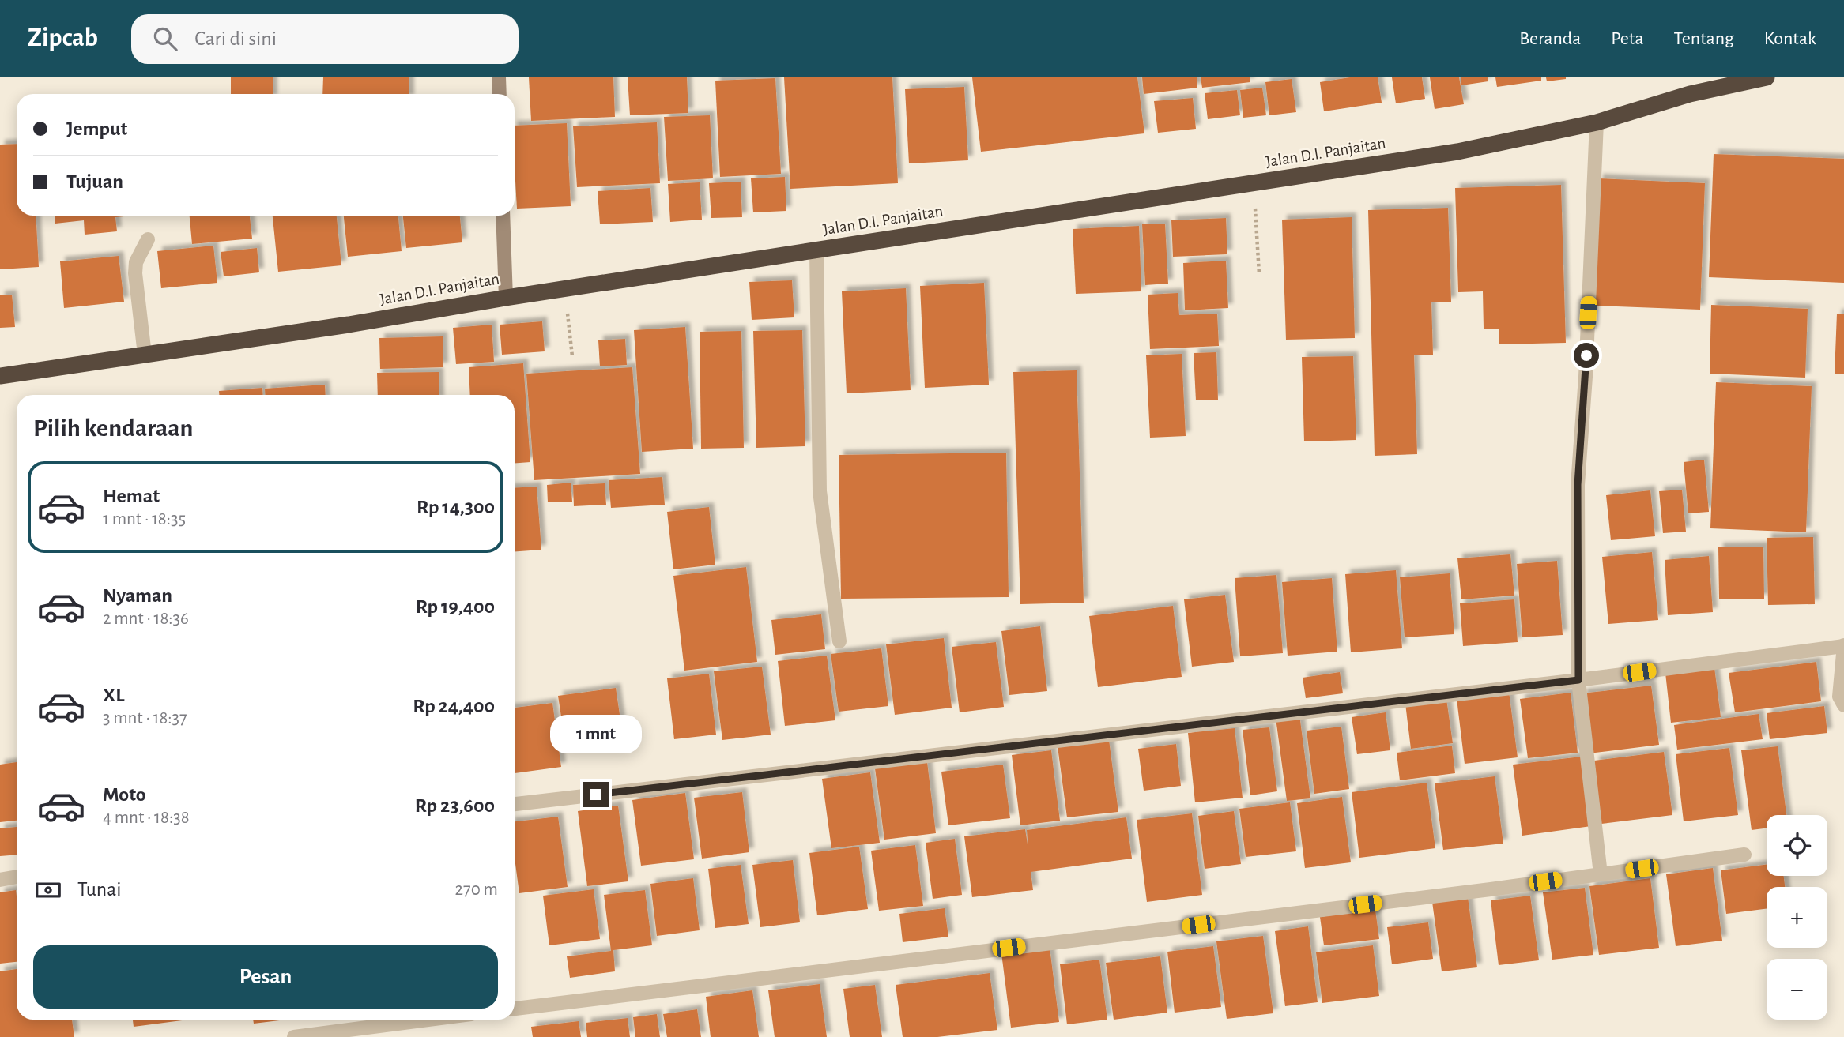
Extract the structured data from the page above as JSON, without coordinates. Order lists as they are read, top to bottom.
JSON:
{
  "streets": {
    "highway": ["Jalan D.I. Panjaitan"]
  },
  "page": {
    "header": "Zipcab",
    "search": "Cari di sini",
    "nav": [
      "Beranda",
      "Peta",
      "Tentang",
      "Kontak"
    ],
    "banner": ["Jemput", "Tujuan"],
    "heading": "Pilih kendaraan",
    "list": [
      {
        "name": "Hemat",
        "note": "1 mnt · 18:35",
        "value": "Rp 14,300"
      },
      {
        "name": "Nyaman",
        "note": "2 mnt · 18:36",
        "value": "Rp 19,400"
      },
      {
        "name": "XL",
        "note": "3 mnt · 18:37",
        "value": "Rp 24,400"
      },
      {
        "name": "Moto",
        "note": "4 mnt · 18:38",
        "value": "Rp 23,600"
      }
    ],
    "bubble": "1 mnt",
    "map_buttons": ["+", "−"],
    "pay": ["Tunai", "270 m"],
    "buttons": "Pesan"
  }
}
